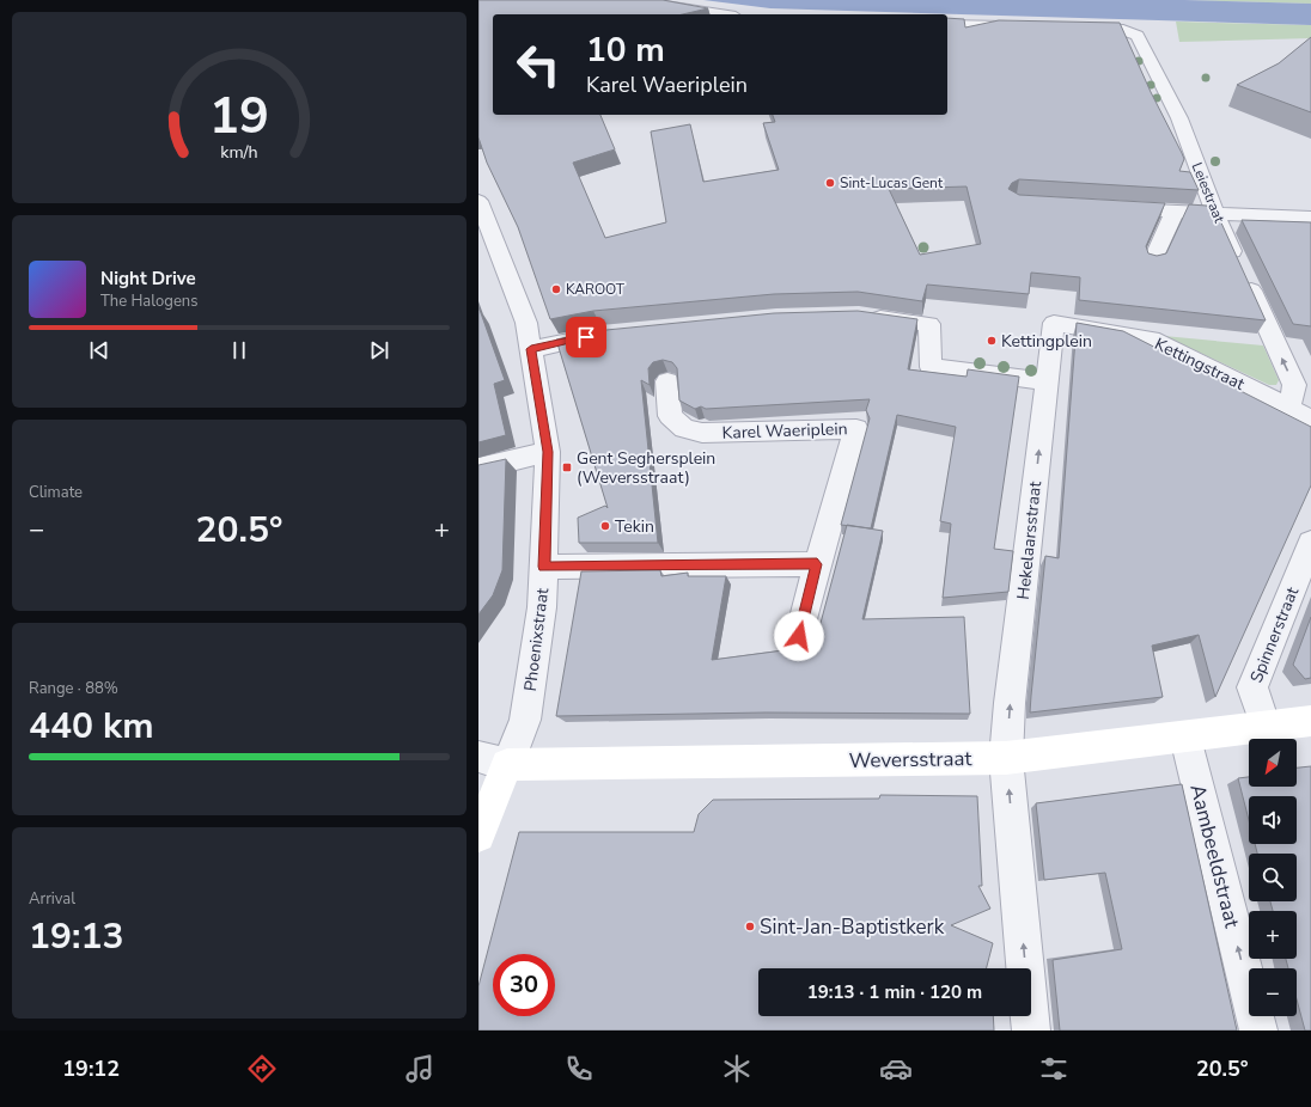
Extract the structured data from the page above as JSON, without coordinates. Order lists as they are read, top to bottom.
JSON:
{
  "streets": {
    "street": [
      "Leiestraat",
      "Kettingstraat",
      "Karel Waeriplein",
      "Hekelaarsstraat",
      "Spinnerstraat",
      "Phoenixstraat",
      "Weversstraat",
      "Aambeeldstraat"
    ]
  },
  "crossings": [
    ["Leiestraat", "Kettingstraat"],
    ["Kettingstraat", "Hekelaarsstraat"],
    ["Hekelaarsstraat", "Weversstraat"],
    ["Spinnerstraat", "Weversstraat"],
    ["Phoenixstraat", "Weversstraat"],
    ["Weversstraat", "Aambeeldstraat"]
  ],
  "one_way": ["Leiestraat", "Hekelaarsstraat", "Aambeeldstraat"],
  "places": {
    "other": [
      "Sint-Lucas Gent",
      "KAROOT",
      "Kettingplein",
      "Tekin",
      "Sint-Jan-Baptistkerk"
    ],
    "transit": ["Gent Seghersplein (Weversstraat)"]
  },
  "north": "bottom left",
  "page": {
    "turn": ["10 m", "Karel Waeriplein"],
    "song": ["Night Drive", "The Halogens"],
    "tile": [
      "Climate",
      ["Range · 88%", "440 km"],
      ["Arrival", "19:13"]
    ],
    "heat": ["−", "20.5°", "+"],
    "map_buttons": ["+", "−"],
    "limit": "30",
    "trip": "19:13 · 1 min · 120 m",
    "tabs": ["19:12", "20.5°"],
    "gauge": ["19", "km/h"]
  }
}
